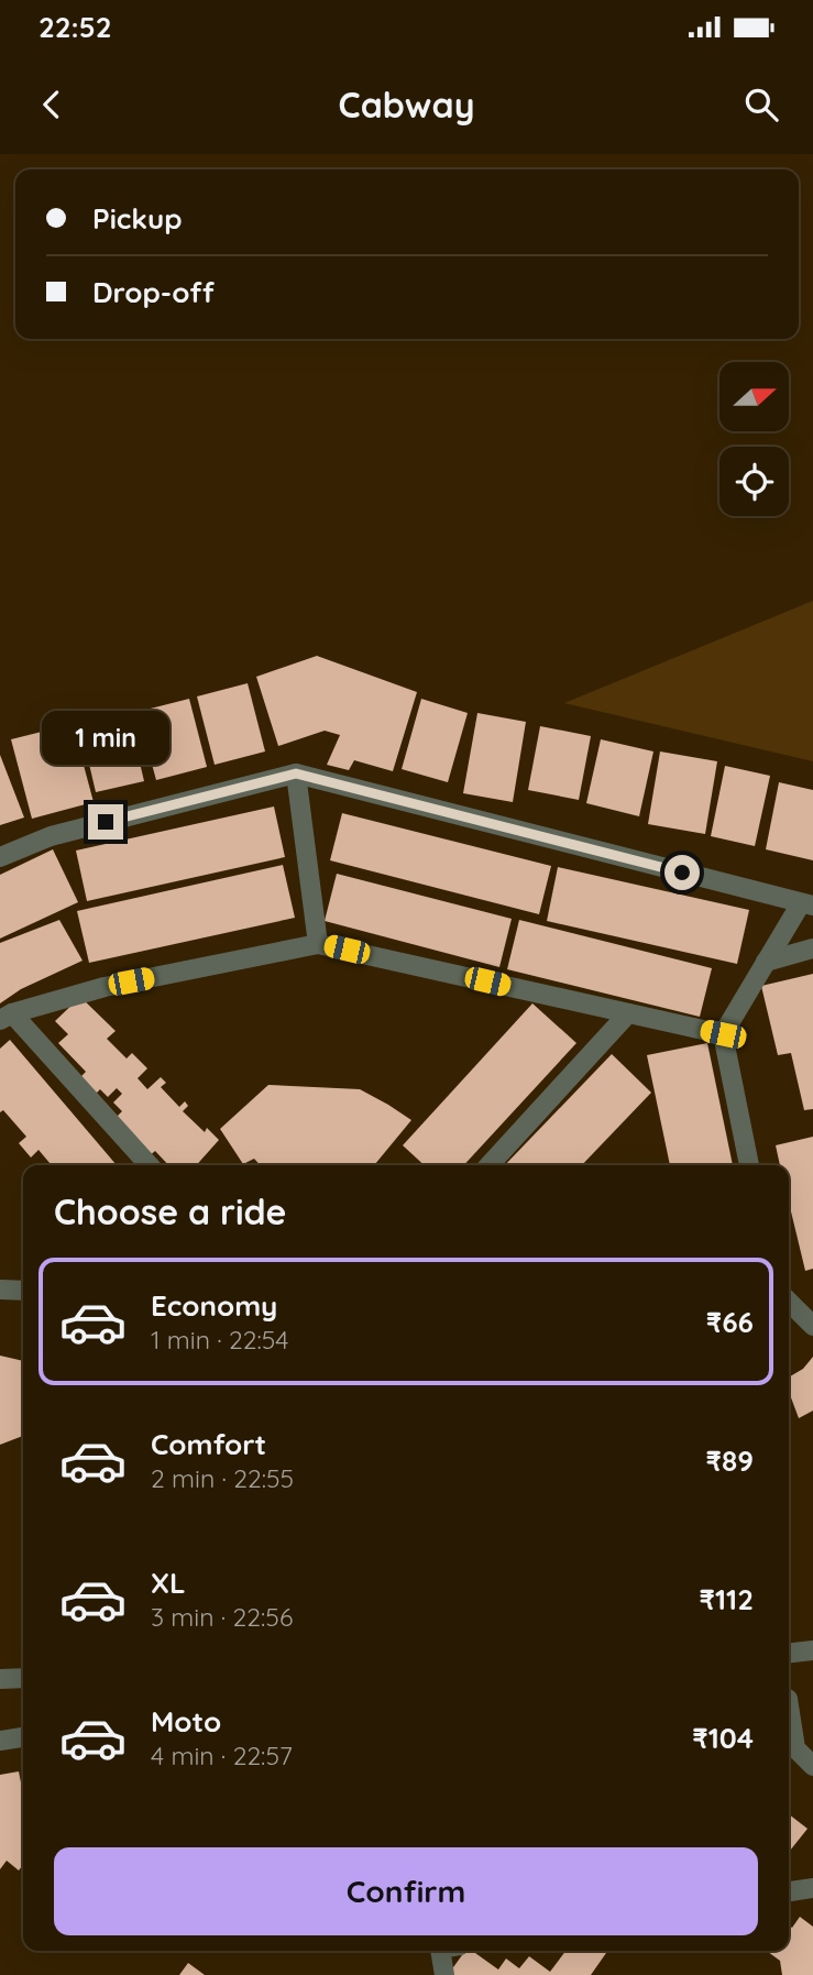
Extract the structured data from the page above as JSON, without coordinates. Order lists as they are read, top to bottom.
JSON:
{
  "north": "right",
  "page": {
    "status": "22:52",
    "header": "Cabway",
    "banner": ["Pickup", "Drop-off"],
    "bubble": "1 min",
    "heading": "Choose a ride",
    "list": [
      {
        "name": "Economy",
        "note": "1 min · 22:54",
        "value": "₹66"
      },
      {
        "name": "Comfort",
        "note": "2 min · 22:55",
        "value": "₹89"
      },
      {
        "name": "XL",
        "note": "3 min · 22:56",
        "value": "₹112"
      },
      {
        "name": "Moto",
        "note": "4 min · 22:57",
        "value": "₹104"
      }
    ],
    "buttons": "Confirm"
  }
}
